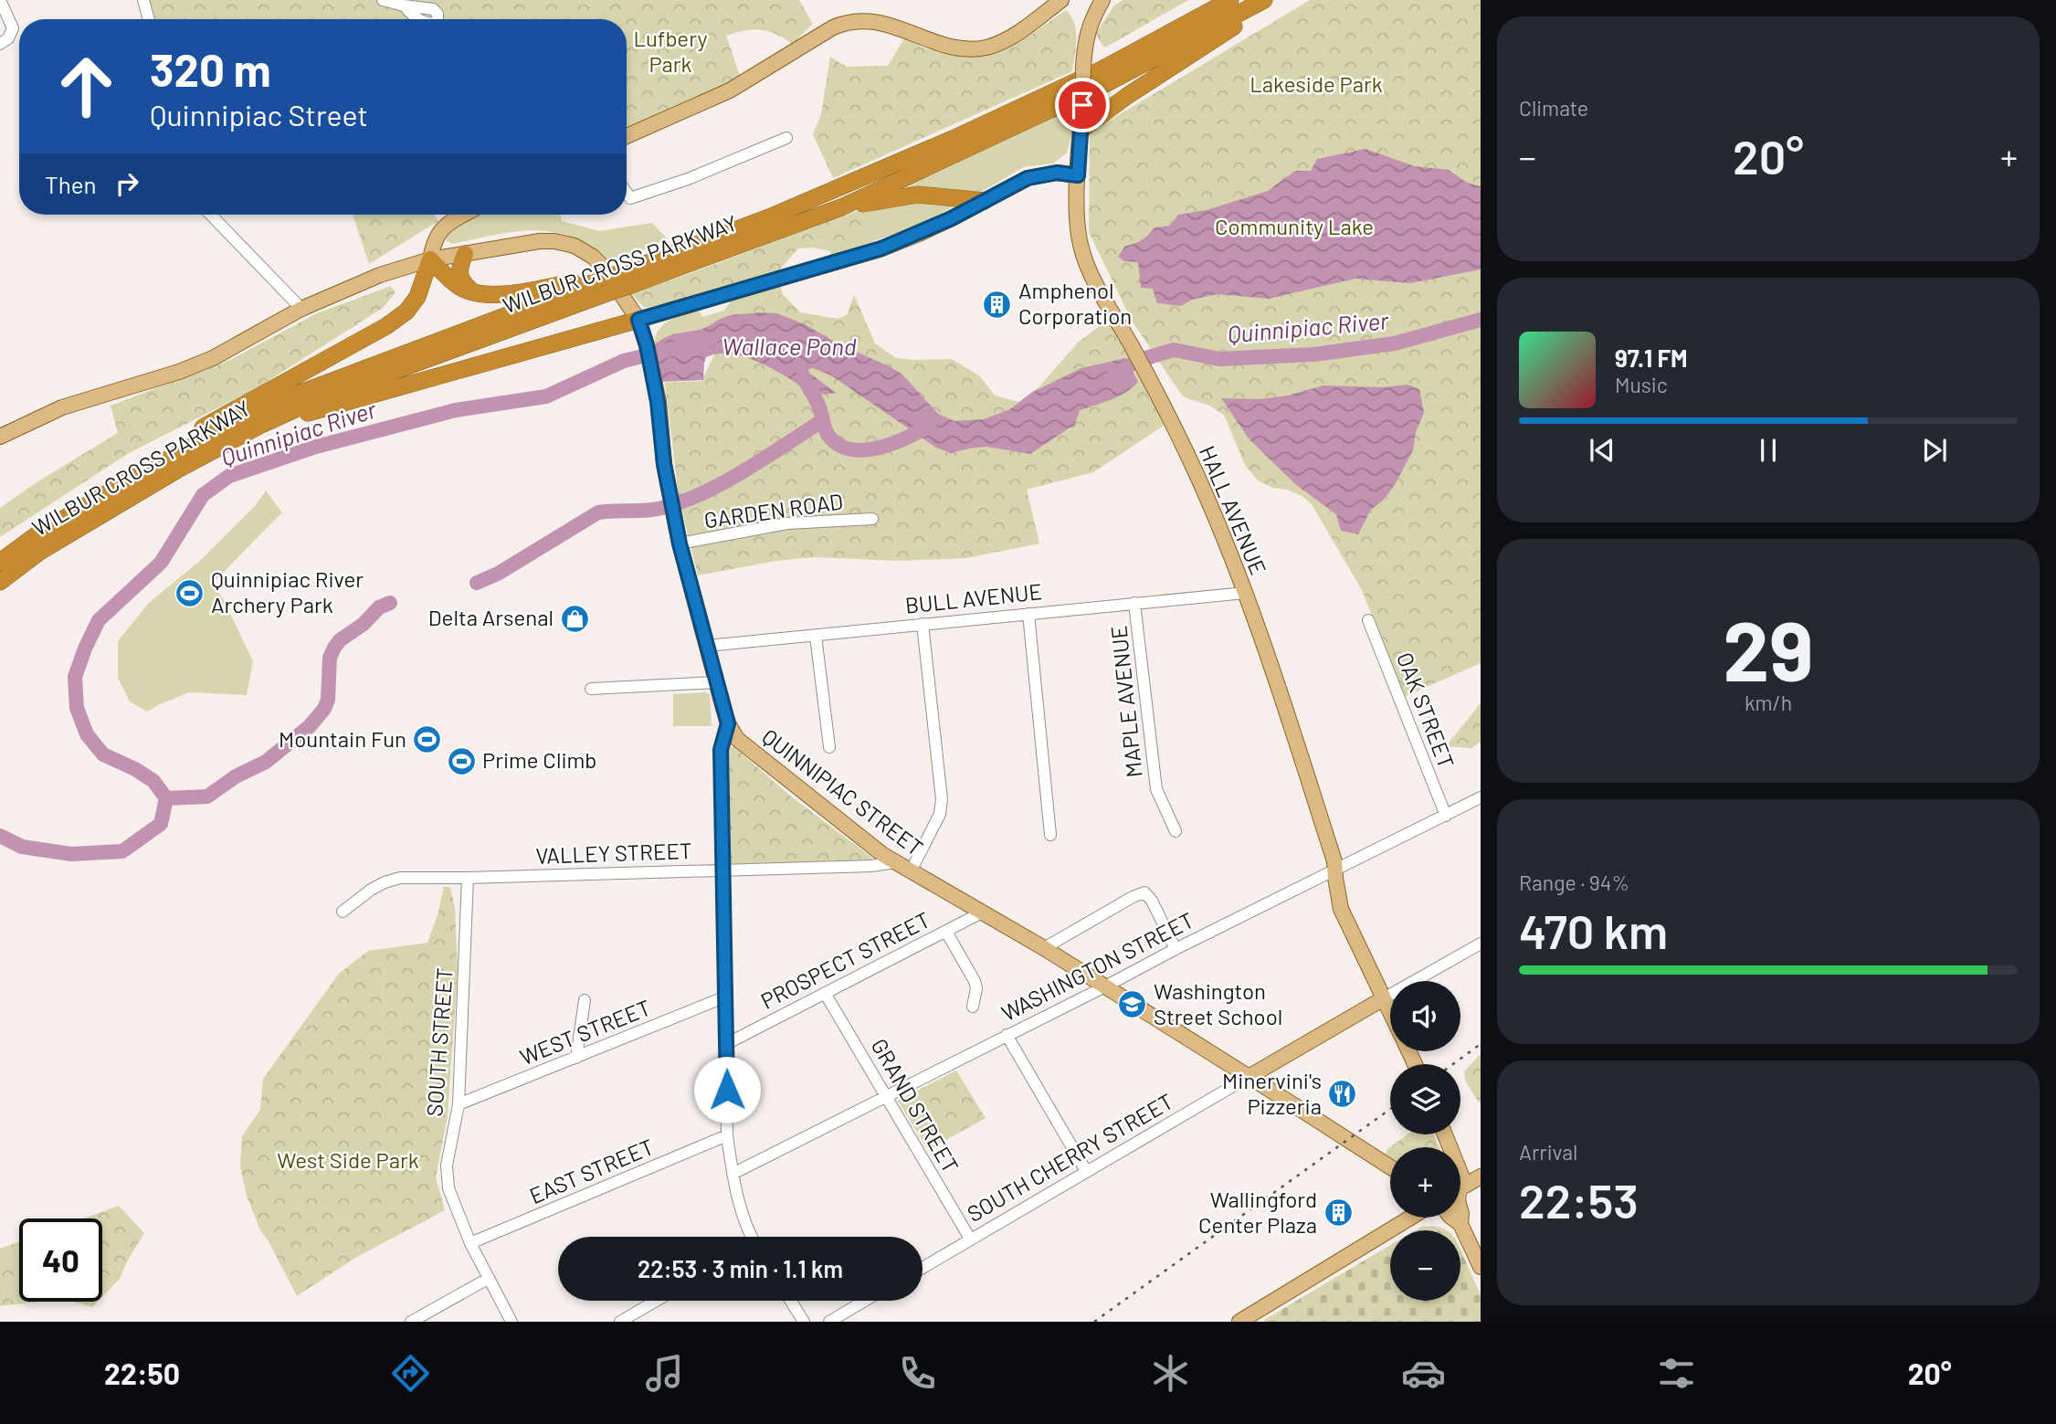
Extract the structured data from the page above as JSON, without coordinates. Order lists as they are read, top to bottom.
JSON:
{
  "streets": {
    "highway": ["WILBUR CROSS PARKWAY"],
    "main road": ["HALL AVENUE", "QUINNIPIAC STREET"],
    "street": [
      "GARDEN ROAD",
      "BULL AVENUE",
      "MAPLE AVENUE",
      "OAK STREET",
      "VALLEY STREET",
      "PROSPECT STREET",
      "WASHINGTON STREET",
      "WEST STREET",
      "SOUTH STREET",
      "GRAND STREET",
      "SOUTH CHERRY STREET",
      "EAST STREET"
    ]
  },
  "crossings": [
    ["HALL AVENUE", "BULL AVENUE"],
    ["HALL AVENUE", "WASHINGTON STREET"],
    ["GARDEN ROAD", "QUINNIPIAC STREET"],
    ["BULL AVENUE", "MAPLE AVENUE"],
    ["BULL AVENUE", "QUINNIPIAC STREET"],
    ["OAK STREET", "WASHINGTON STREET"],
    ["QUINNIPIAC STREET", "VALLEY STREET"],
    ["QUINNIPIAC STREET", "PROSPECT STREET"],
    ["QUINNIPIAC STREET", "WASHINGTON STREET"],
    ["QUINNIPIAC STREET", "SOUTH CHERRY STREET"],
    ["VALLEY STREET", "SOUTH STREET"],
    ["PROSPECT STREET", "GRAND STREET"],
    ["WASHINGTON STREET", "GRAND STREET"],
    ["WEST STREET", "SOUTH STREET"],
    ["SOUTH STREET", "EAST STREET"],
    ["GRAND STREET", "SOUTH CHERRY STREET"]
  ],
  "water": ["Quinnipiac River", "Wallace Pond"],
  "parks": [
    "Lufbery Park",
    "Lakeside Park",
    "Community Lake",
    "West Side Park"
  ],
  "places": {
    "building": ["Amphenol Corporation", "Wallingford Center Plaza"],
    "sports": ["Quinnipiac River Archery Park", "Mountain Fun", "Prime Climb"],
    "shop": ["Delta Arsenal"],
    "school or university": ["Washington Street School"],
    "restaurant": ["Minervini's Pizzeria"]
  },
  "page": {
    "tile": [
      "Climate",
      ["29", "km/h"],
      ["Range · 94%", "470 km"],
      ["Arrival", "22:53"]
    ],
    "turn": ["320 m", "Quinnipiac Street"],
    "heat": ["−", "20°", "+"],
    "then": "Then",
    "song": ["97.1 FM", "Music"],
    "map_buttons": ["+", "−"],
    "limit": "40",
    "trip": "22:53 · 3 min · 1.1 km",
    "tabs": ["22:50", "20°"]
  }
}
